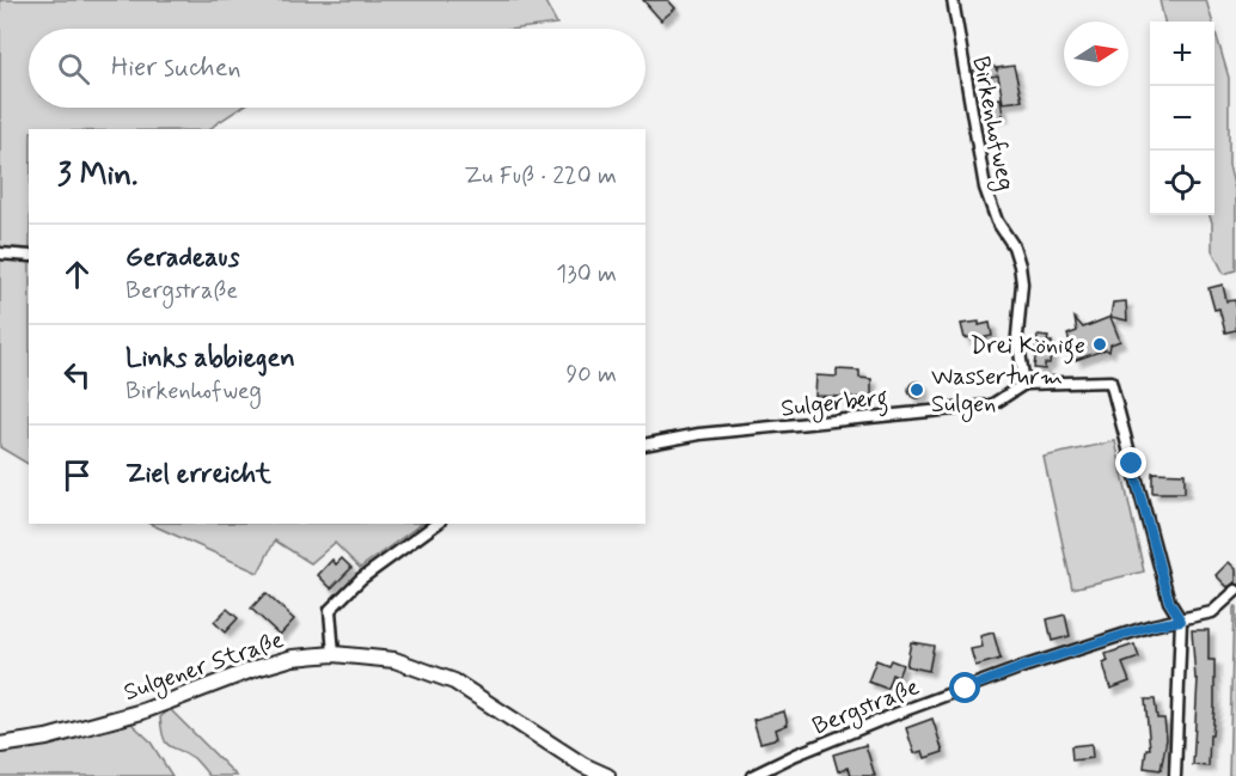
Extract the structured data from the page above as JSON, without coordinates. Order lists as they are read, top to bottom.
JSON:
{
  "streets": {
    "main road": ["Sulgener Straße"],
    "street": ["Birkenhofweg", "Sulgerberg", "Bergstraße"]
  },
  "crossings": [
    ["Birkenhofweg", "Sulgerberg"]
  ],
  "places": ["Drei Könige", "Wasserturm Sulgen"],
  "north": "right",
  "page": {
    "map_buttons": ["+", "−"],
    "search": "Hier suchen",
    "heading": ["3 Min.", "Zu Fuß · 220 m"],
    "list": [
      ["Geradeaus", "Bergstraße", "130 m"],
      ["Links abbiegen", "Birkenhofweg", "90 m"],
      "Ziel erreicht"
    ]
  }
}
